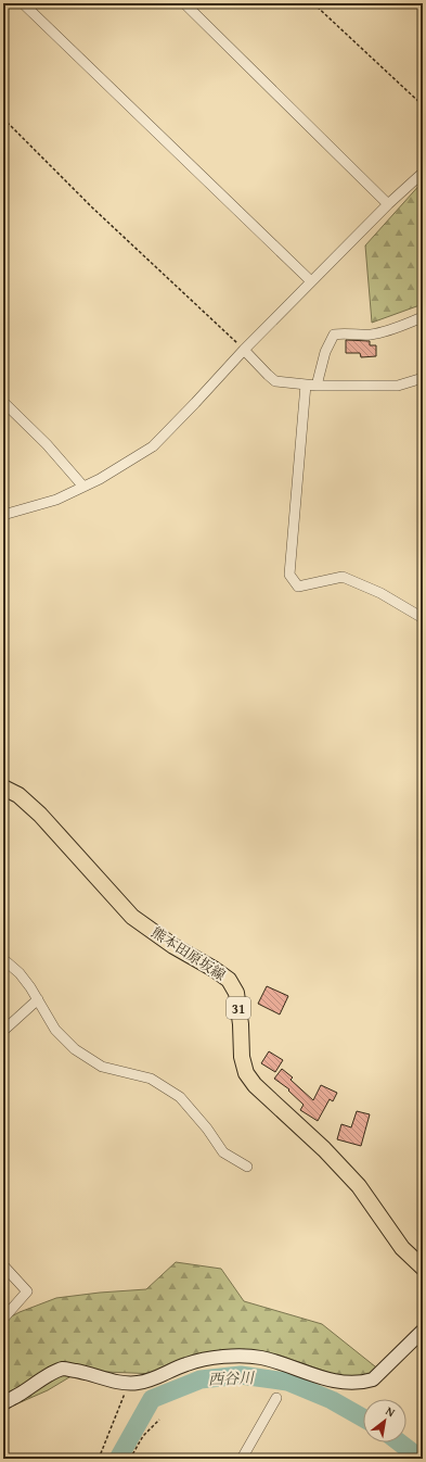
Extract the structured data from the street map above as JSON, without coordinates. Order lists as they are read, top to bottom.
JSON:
{
  "streets": {
    "main road": ["熊本田原坂線", "31"]
  },
  "water": ["西谷川"],
  "north": "top right"
}
